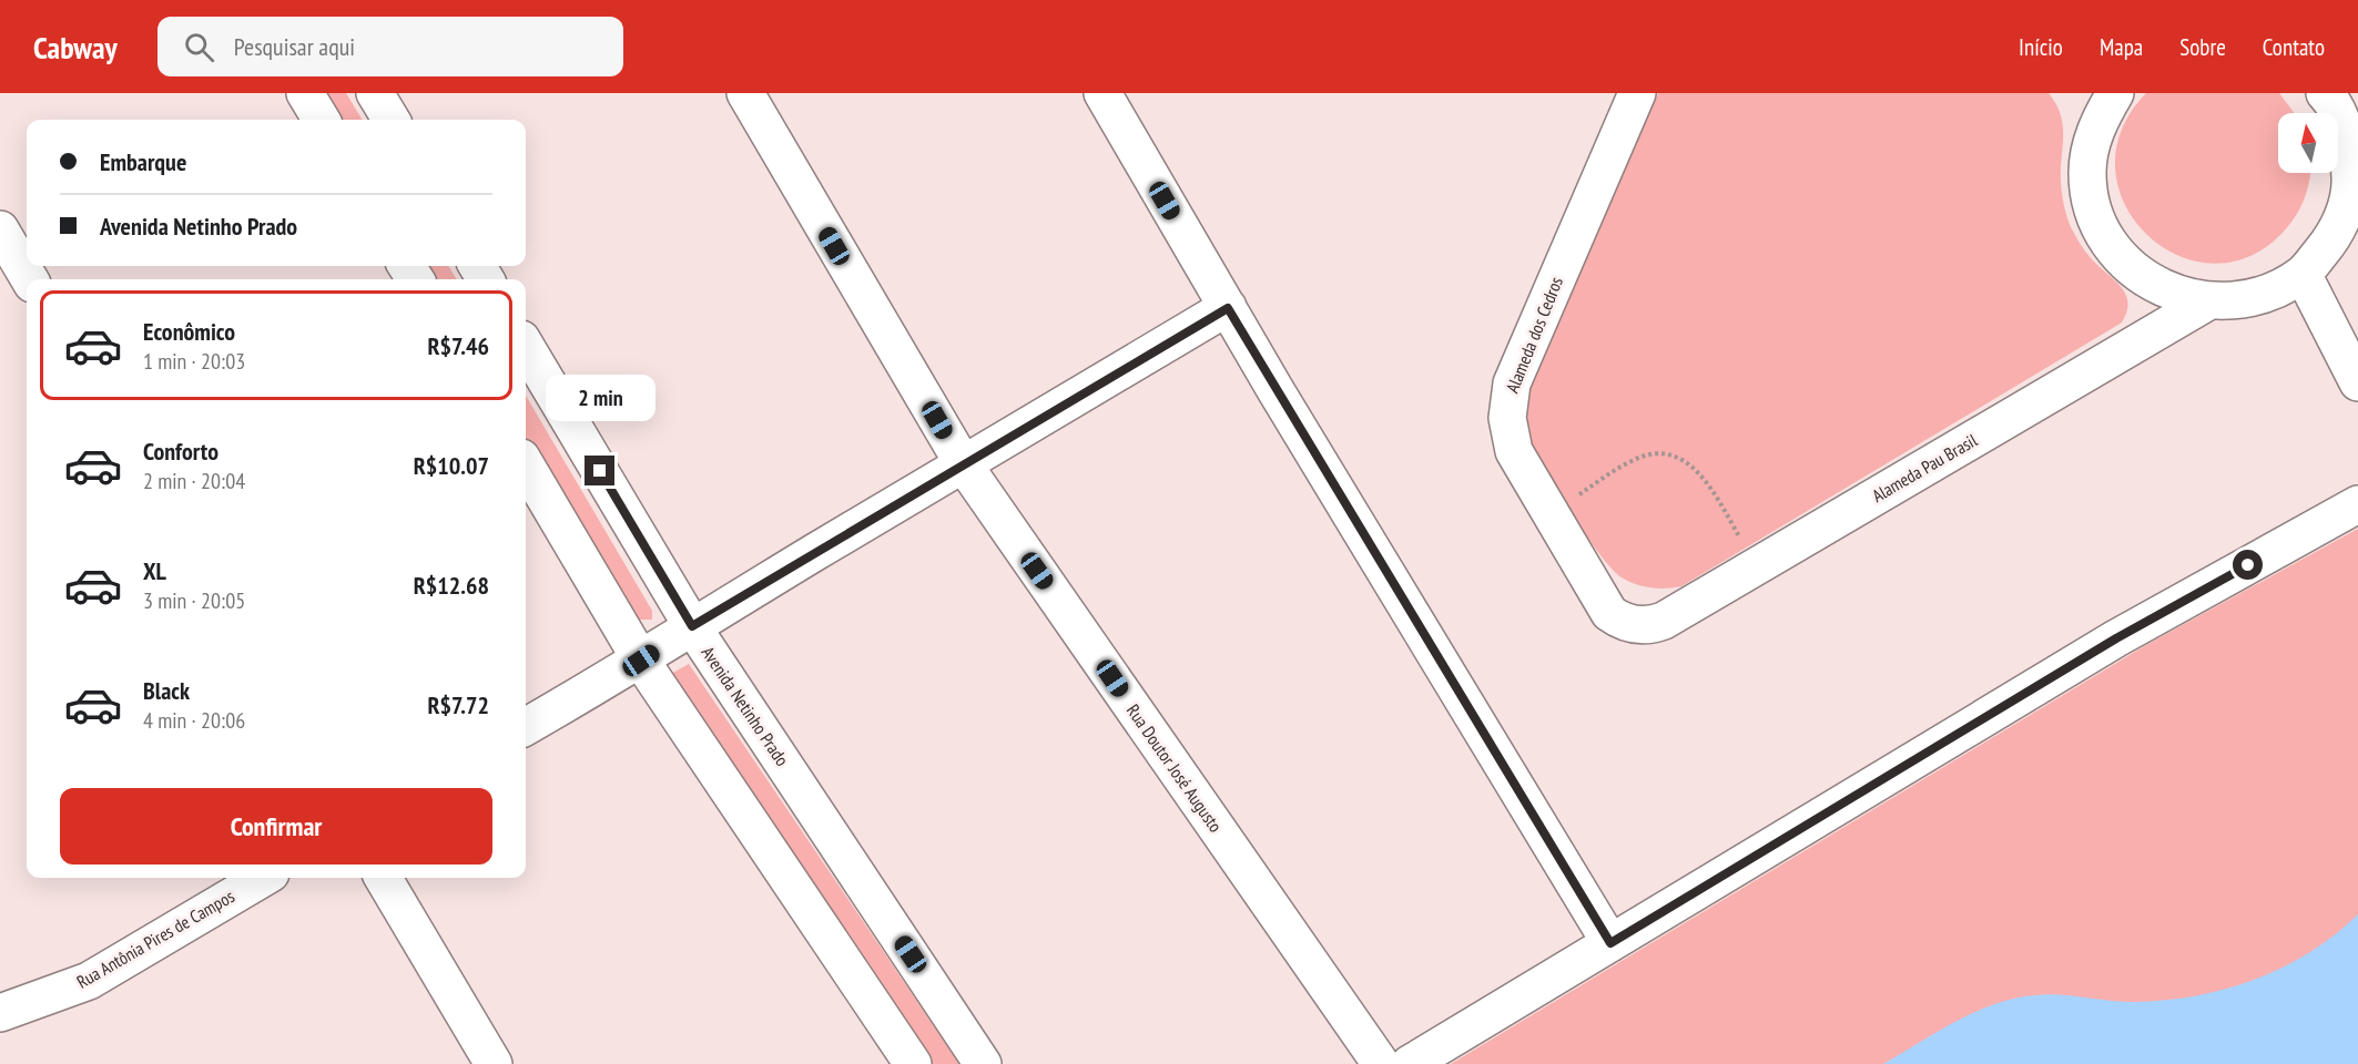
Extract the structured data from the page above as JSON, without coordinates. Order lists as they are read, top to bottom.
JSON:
{
  "streets": {
    "street": [
      "Alameda dos Cedros",
      "Alameda Pau Brasil",
      "Avenida Netinho Prado",
      "Rua Doutor José Augusto",
      "Rua Antônia Pires de Campos"
    ]
  },
  "crossings": [
    ["Alameda dos Cedros", "Alameda Pau Brasil"]
  ],
  "north": "top",
  "page": {
    "header": "Cabway",
    "search": "Pesquisar aqui",
    "nav": [
      "Início",
      "Mapa",
      "Sobre",
      "Contato"
    ],
    "banner": ["Embarque", "Avenida Netinho Prado"],
    "list": [
      {
        "name": "Econômico",
        "note": "1 min · 20:03",
        "value": "R$7.46"
      },
      {
        "name": "Conforto",
        "note": "2 min · 20:04",
        "value": "R$10.07"
      },
      {
        "name": "XL",
        "note": "3 min · 20:05",
        "value": "R$12.68"
      },
      {
        "name": "Black",
        "note": "4 min · 20:06",
        "value": "R$7.72"
      }
    ],
    "bubble": "2 min",
    "buttons": "Confirmar"
  }
}
